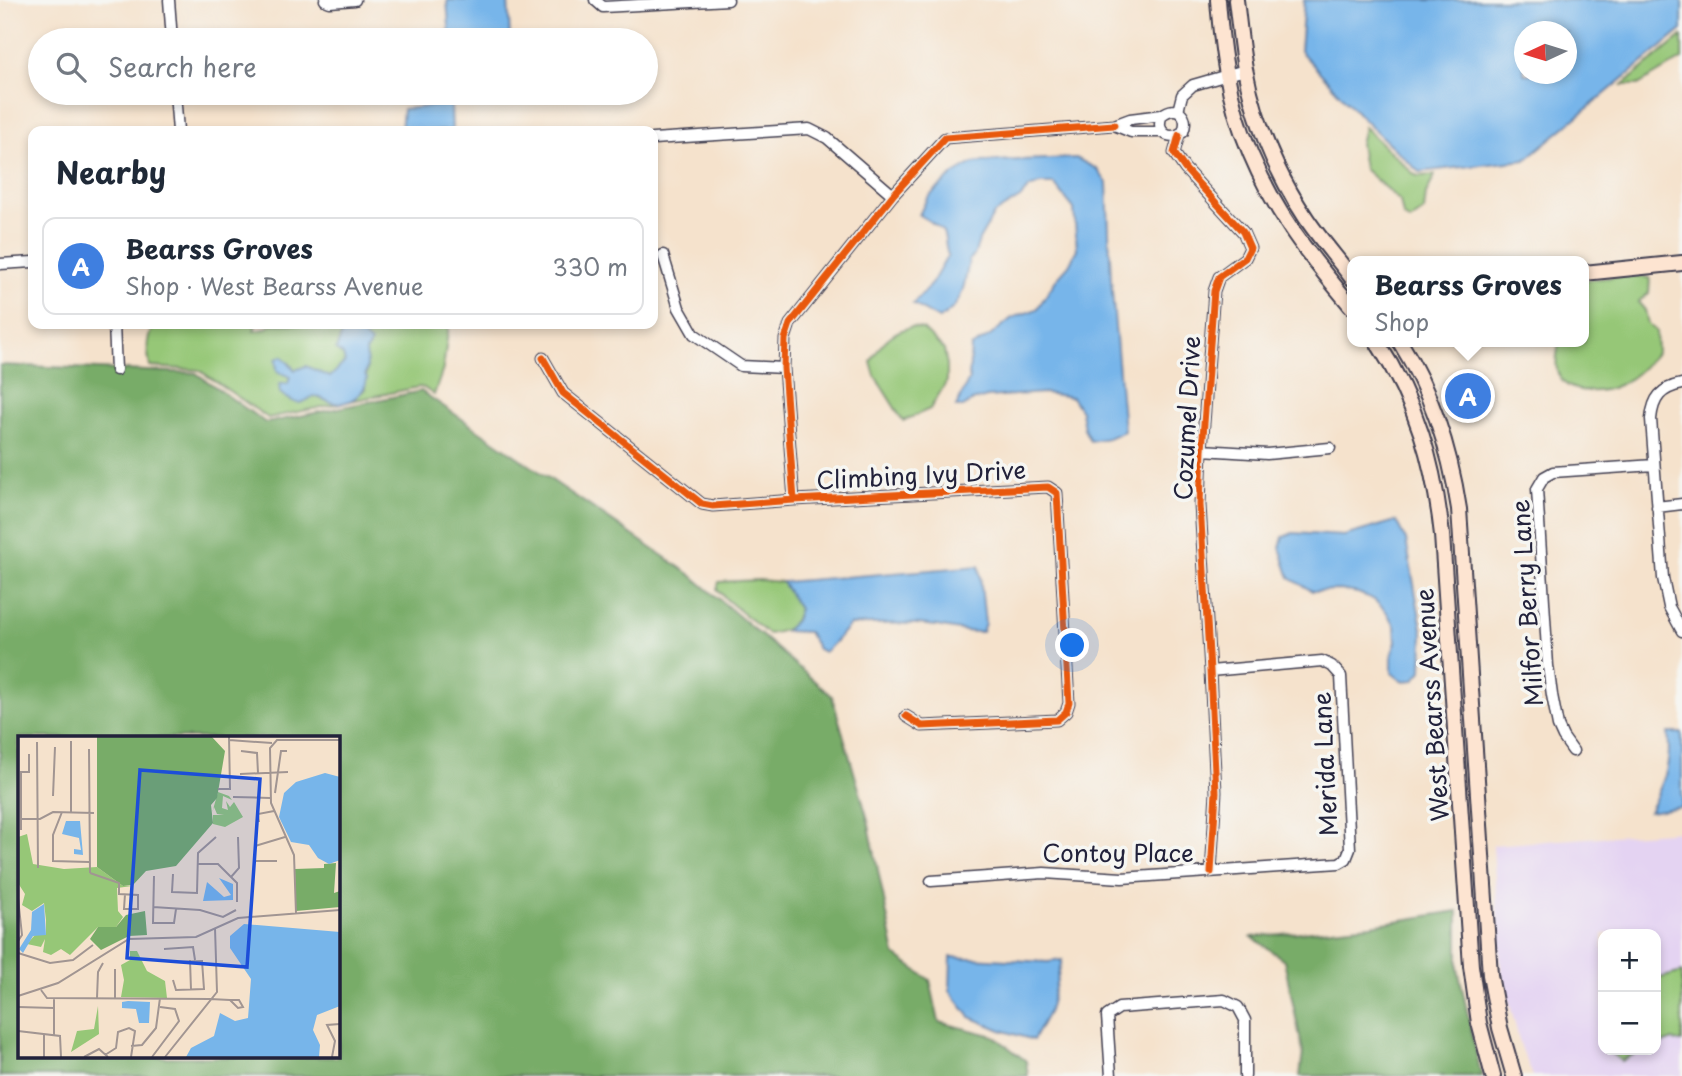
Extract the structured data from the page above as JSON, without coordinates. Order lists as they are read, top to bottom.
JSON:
{
  "streets": {
    "main road": ["West Bearss Avenue"],
    "street": [
      "Cozumel Drive",
      "Climbing Ivy Drive",
      "Milfor Berry Lane",
      "Merida Lane",
      "Contoy Place"
    ]
  },
  "crossings": [
    ["Cozumel Drive", "Merida Lane"],
    ["Cozumel Drive", "Contoy Place"],
    ["Merida Lane", "Contoy Place"]
  ],
  "north": "left",
  "page": {
    "search": "Search here",
    "heading": "Nearby",
    "list": [
      {
        "mark": "A",
        "name": "Bearss Groves",
        "note": "Shop · West Bearss Avenue",
        "value": "330 m"
      }
    ],
    "popup": ["Bearss Groves", "Shop"],
    "pins": "A",
    "map_buttons": ["+", "−"]
  }
}
